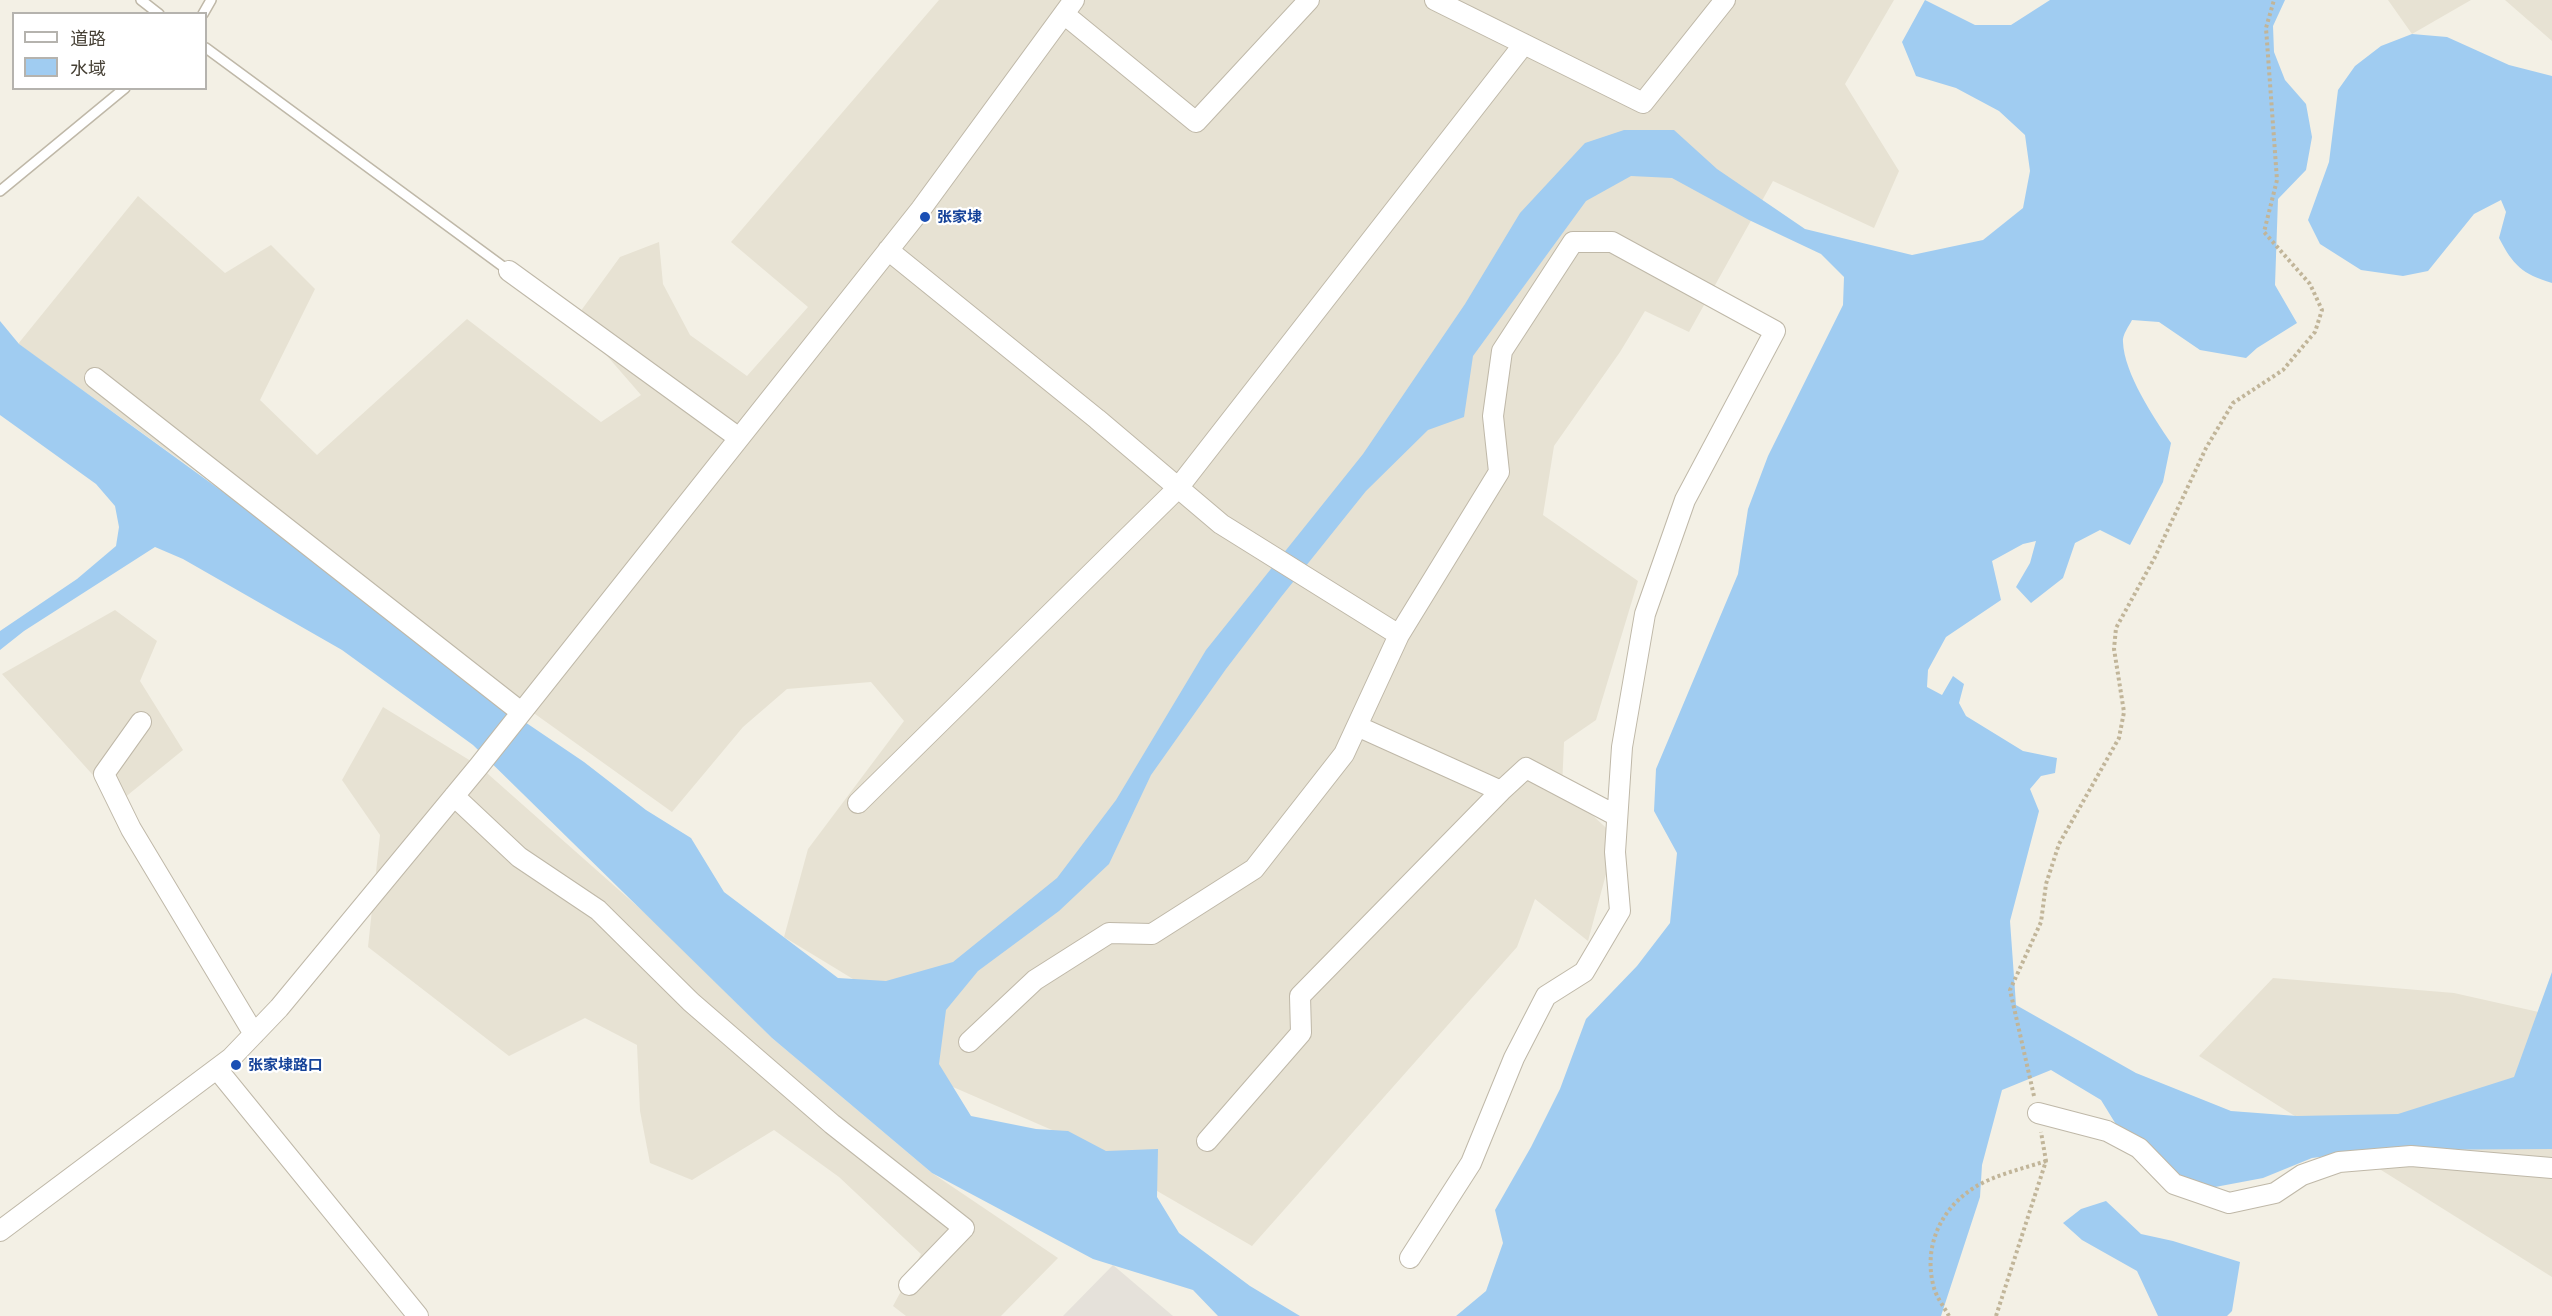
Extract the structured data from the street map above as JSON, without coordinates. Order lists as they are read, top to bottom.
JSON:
{
  "places": ["张家埭", "张家埭路口"],
  "legend": ["道路", "水域"]
}
